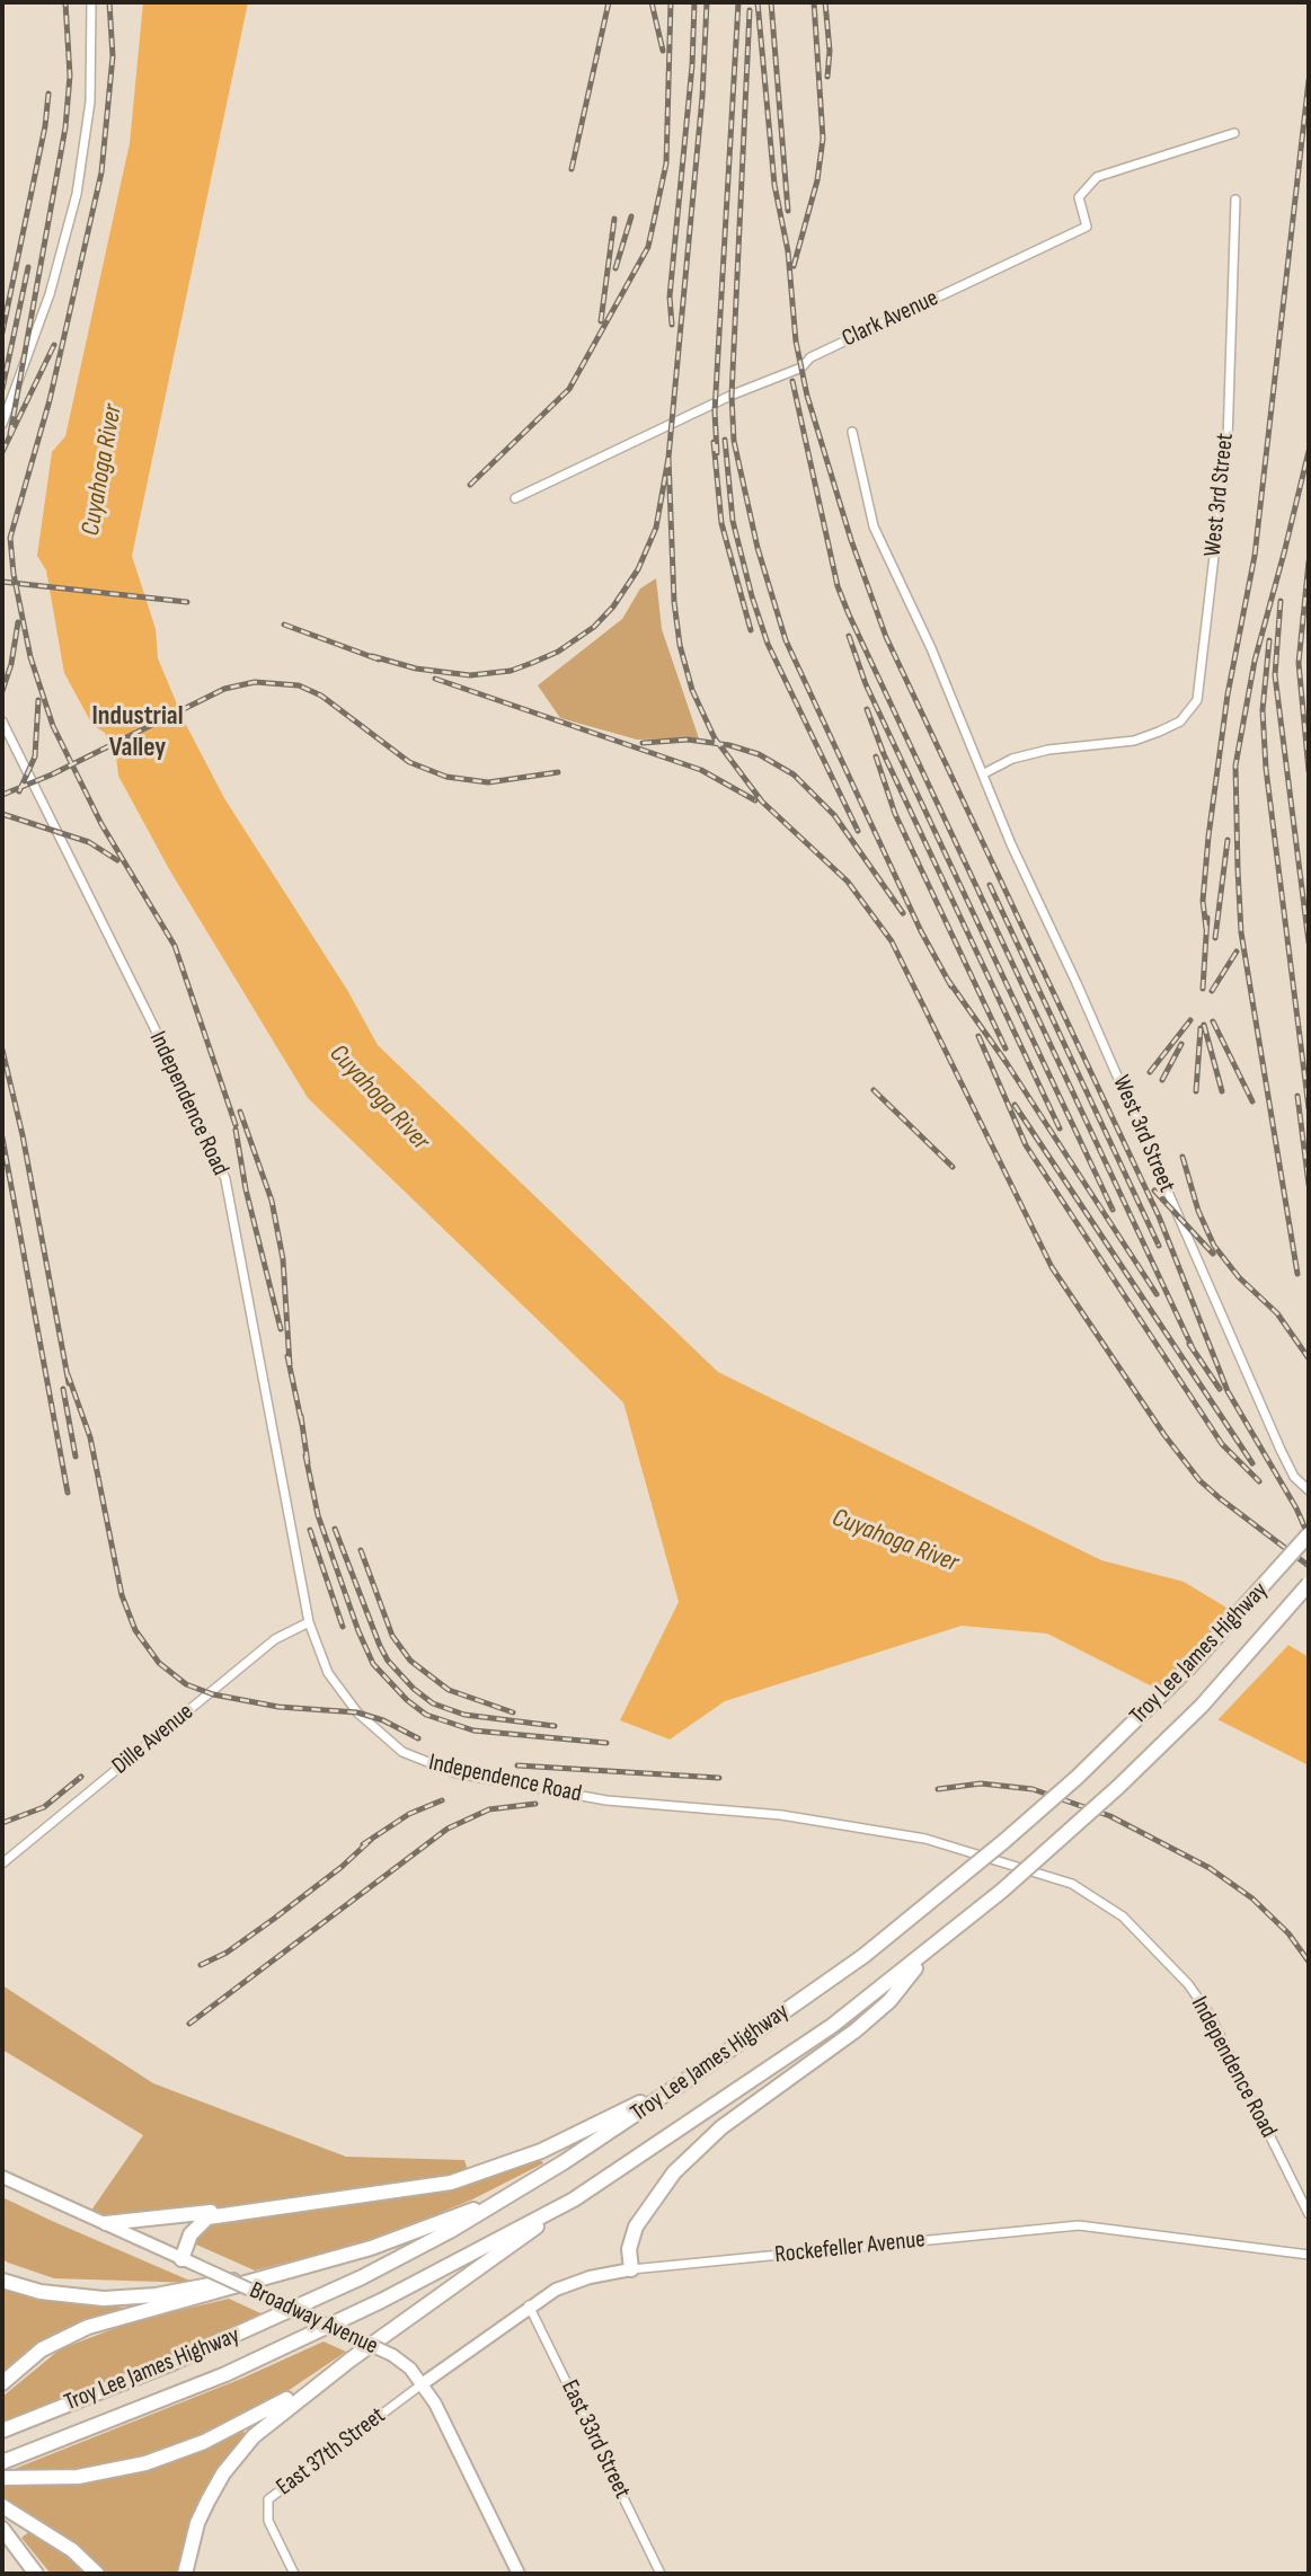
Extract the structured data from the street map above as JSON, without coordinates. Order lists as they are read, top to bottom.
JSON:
{
  "streets": {
    "highway": ["Troy Lee James Highway"],
    "main road": ["Rockefeller Avenue", "Broadway Avenue"],
    "street": [
      "Clark Avenue",
      "West 3rd Street",
      "Independence Road",
      "Dille Avenue",
      "East 33rd Street",
      "East 37th Street"
    ]
  },
  "crossings": [
    ["Independence Road", "Dille Avenue"],
    ["Rockefeller Avenue", "Broadway Avenue"],
    ["Rockefeller Avenue", "East 33rd Street"],
    ["Rockefeller Avenue", "East 37th Street"],
    ["Broadway Avenue", "East 37th Street"]
  ],
  "districts": ["Industrial Valley"],
  "water": ["Cuyahoga River"]
}
